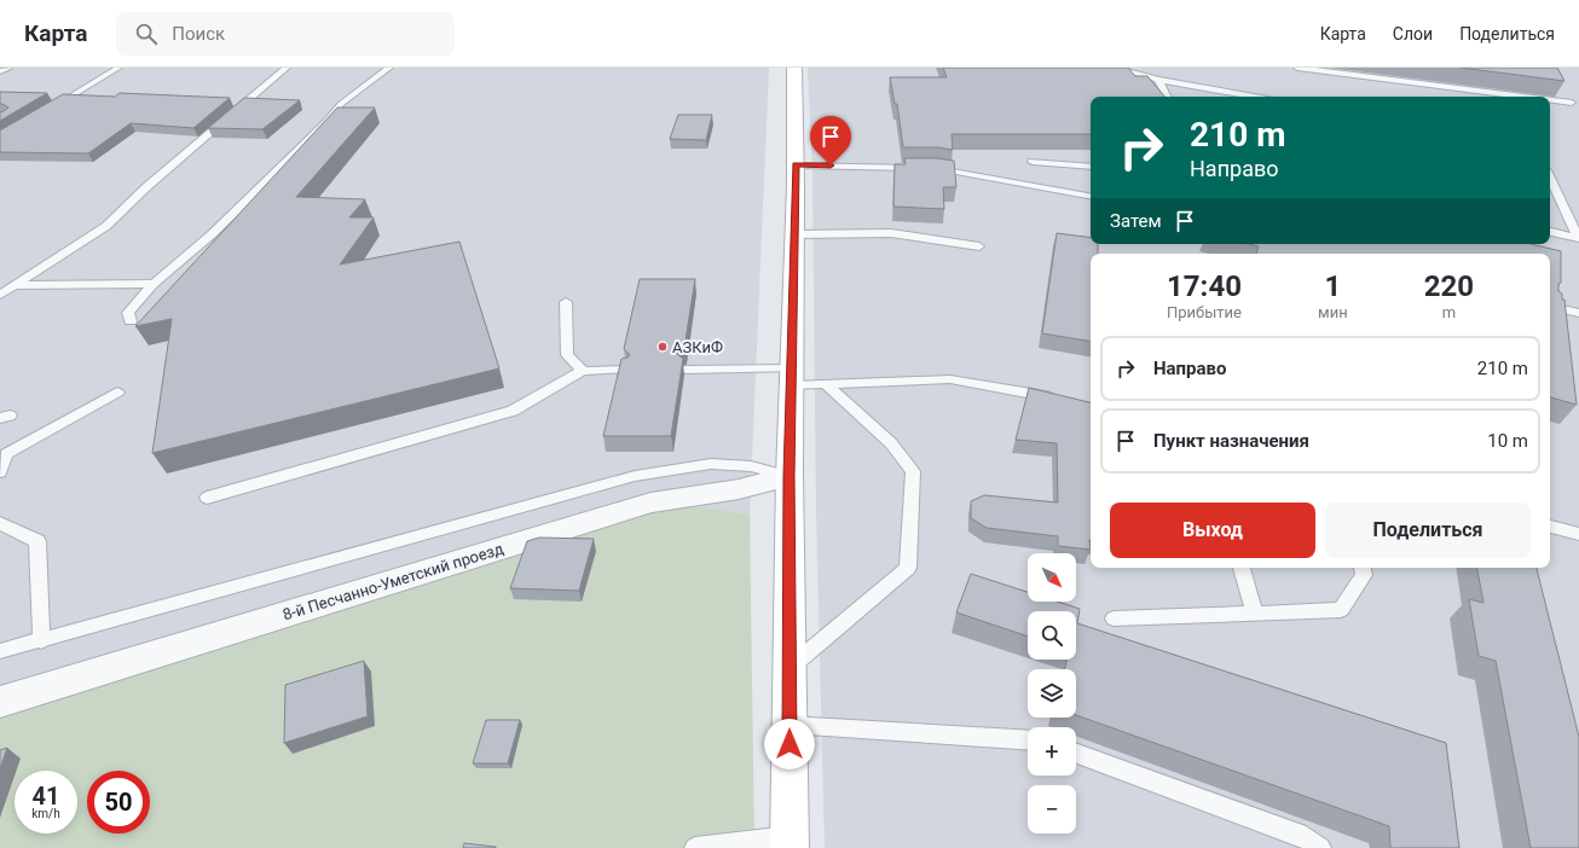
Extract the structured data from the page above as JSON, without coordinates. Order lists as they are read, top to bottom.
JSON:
{
  "streets": {
    "street": ["8-й Песчанно-Уметский проезд"]
  },
  "places": ["АЗКиФ"],
  "north": "bottom right",
  "page": {
    "header": "Карта",
    "search": "Поиск",
    "nav": ["Карта", "Слои", "Поделиться"],
    "turn": ["210 m", "Направо"],
    "then": "Затем",
    "eta": [
      "17:40",
      "Прибытие",
      "1",
      "мин",
      "220",
      "m"
    ],
    "list": [
      {
        "name": "Направо",
        "value": "210 m"
      },
      {
        "name": "Пункт назначения",
        "value": "10 m"
      }
    ],
    "buttons": ["Выход", "Поделиться"],
    "map_buttons": ["+", "−"],
    "speed": "41 km/h",
    "limit": "50"
  }
}
